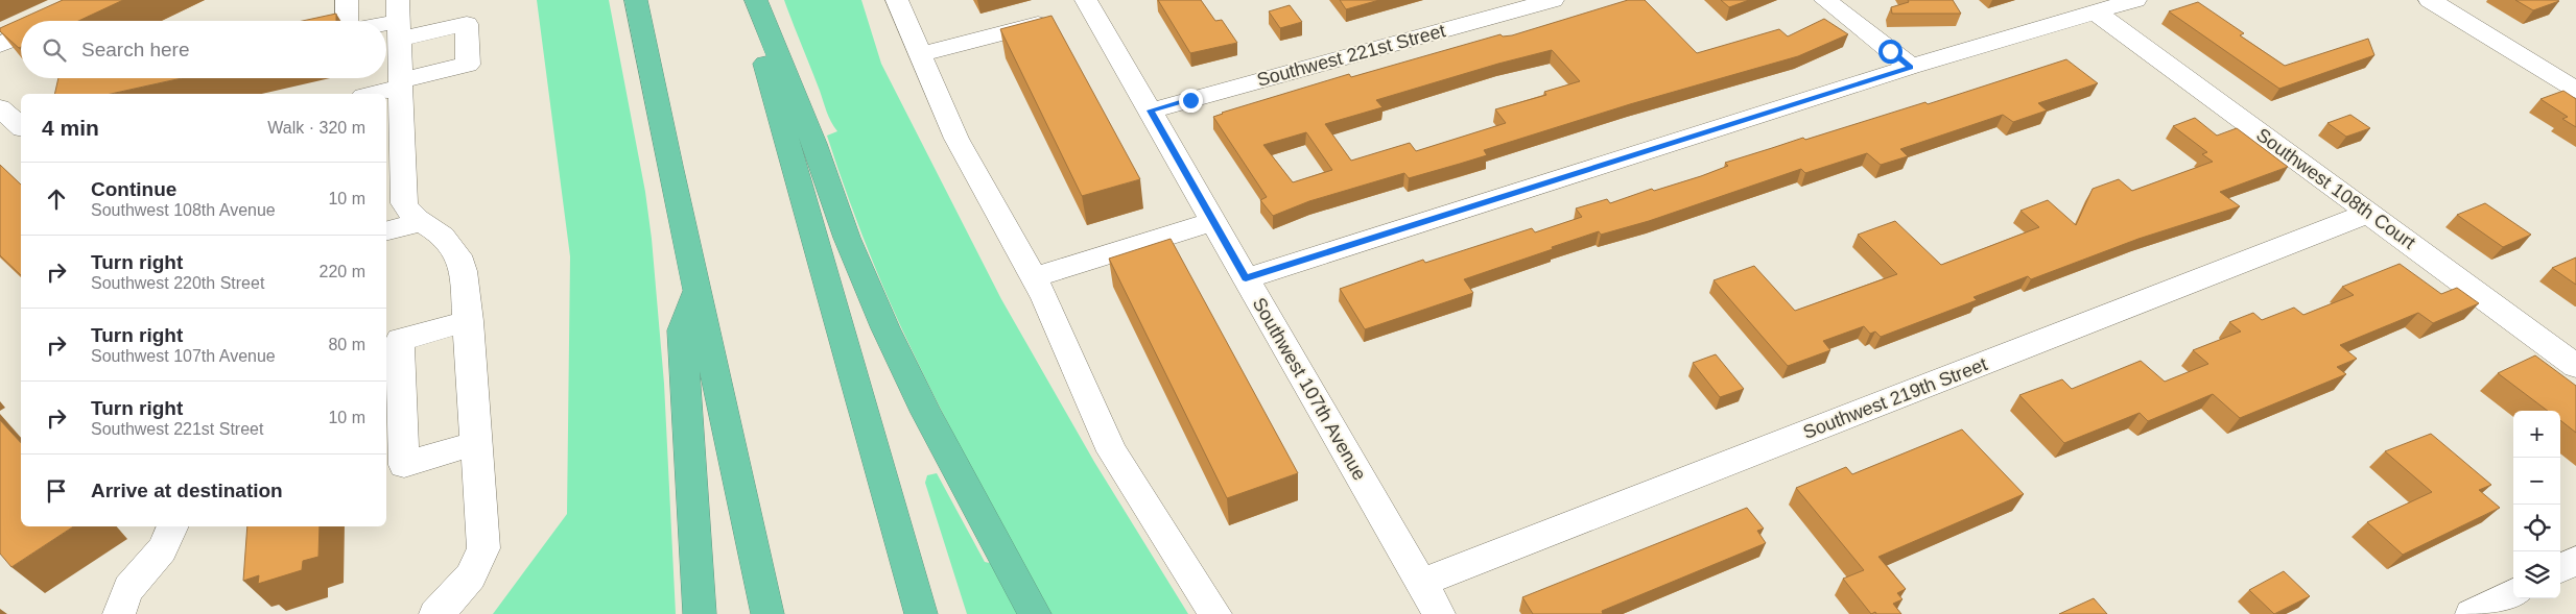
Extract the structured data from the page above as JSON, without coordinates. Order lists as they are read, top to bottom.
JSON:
{
  "streets": {
    "street": [
      "Southwest 221st Street",
      "Southwest 108th Court",
      "Southwest 107th Avenue",
      "Southwest 219th Street"
    ]
  },
  "crossings": [
    ["Southwest 221st Street", "Southwest 107th Avenue"],
    ["Southwest 108th Court", "Southwest 219th Street"],
    ["Southwest 107th Avenue", "Southwest 219th Street"]
  ],
  "page": {
    "search": "Search here",
    "heading": ["4 min", "Walk · 320 m"],
    "list": [
      ["Continue", "Southwest 108th Avenue", "10 m"],
      ["Turn right", "Southwest 220th Street", "220 m"],
      ["Turn right", "Southwest 107th Avenue", "80 m"],
      ["Turn right", "Southwest 221st Street", "10 m"],
      "Arrive at destination"
    ],
    "map_buttons": ["+", "−"]
  }
}
